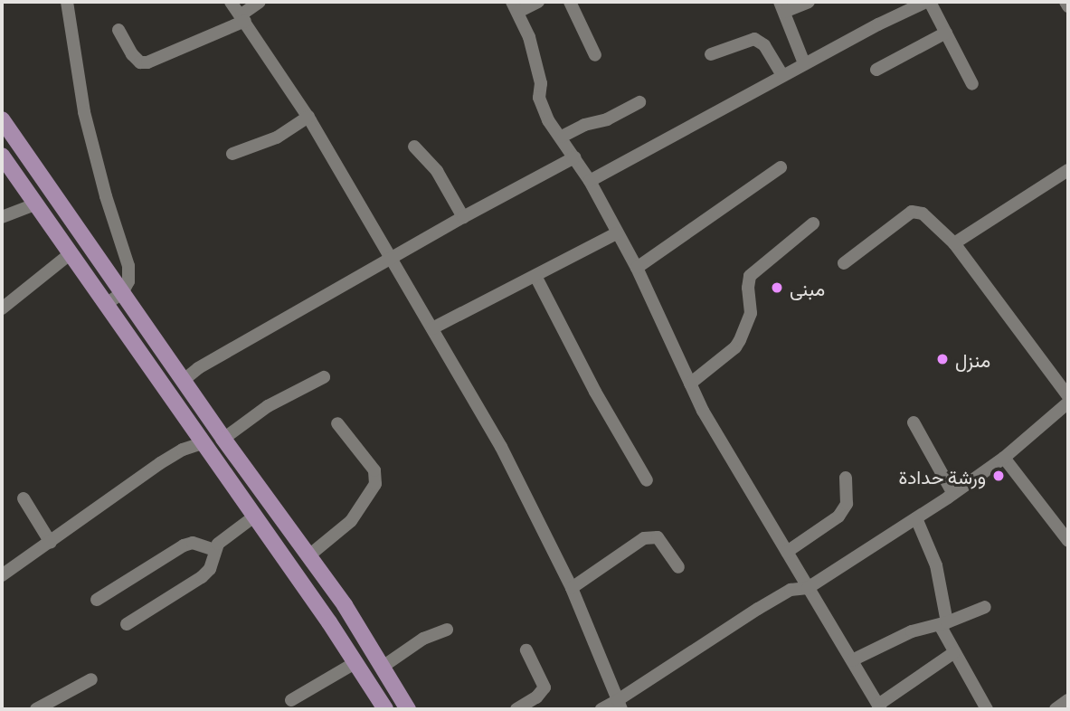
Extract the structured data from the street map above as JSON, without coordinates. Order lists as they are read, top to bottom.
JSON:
{
  "places": ["مبنى", "منزل", "ورشة حدادة"]
}
